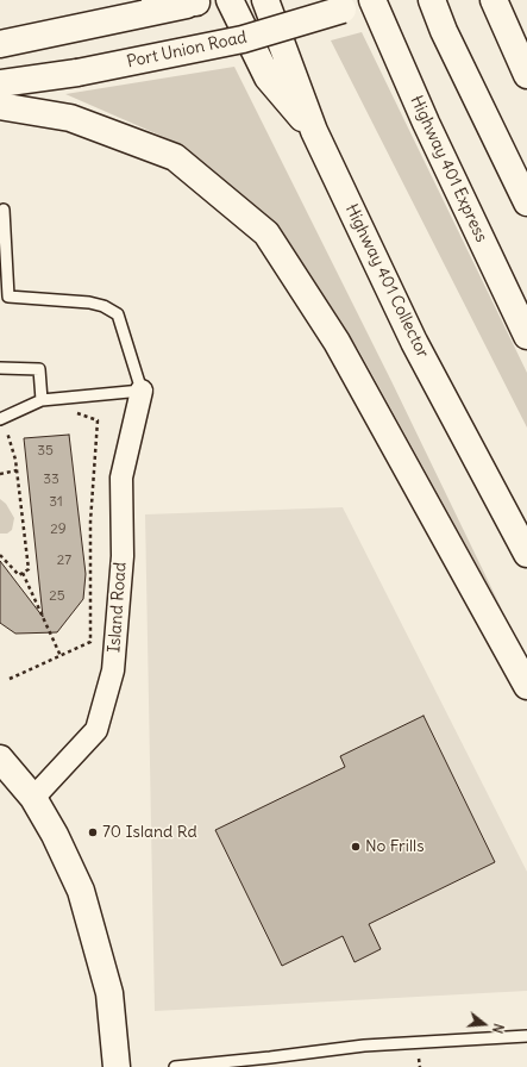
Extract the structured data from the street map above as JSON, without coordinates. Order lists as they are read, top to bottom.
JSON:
{
  "streets": {
    "main road": ["Port Union Road", "Highway 401 Express", "Highway 401 Collector"],
    "street": ["Island Road"]
  },
  "crossings": [
    ["Port Union Road", "Highway 401 Express"]
  ],
  "places": ["70 Island Rd", "No Frills"],
  "house_numbers": [
    "35",
    "33",
    "31",
    "29",
    "27",
    "25"
  ],
  "north": "right"
}
